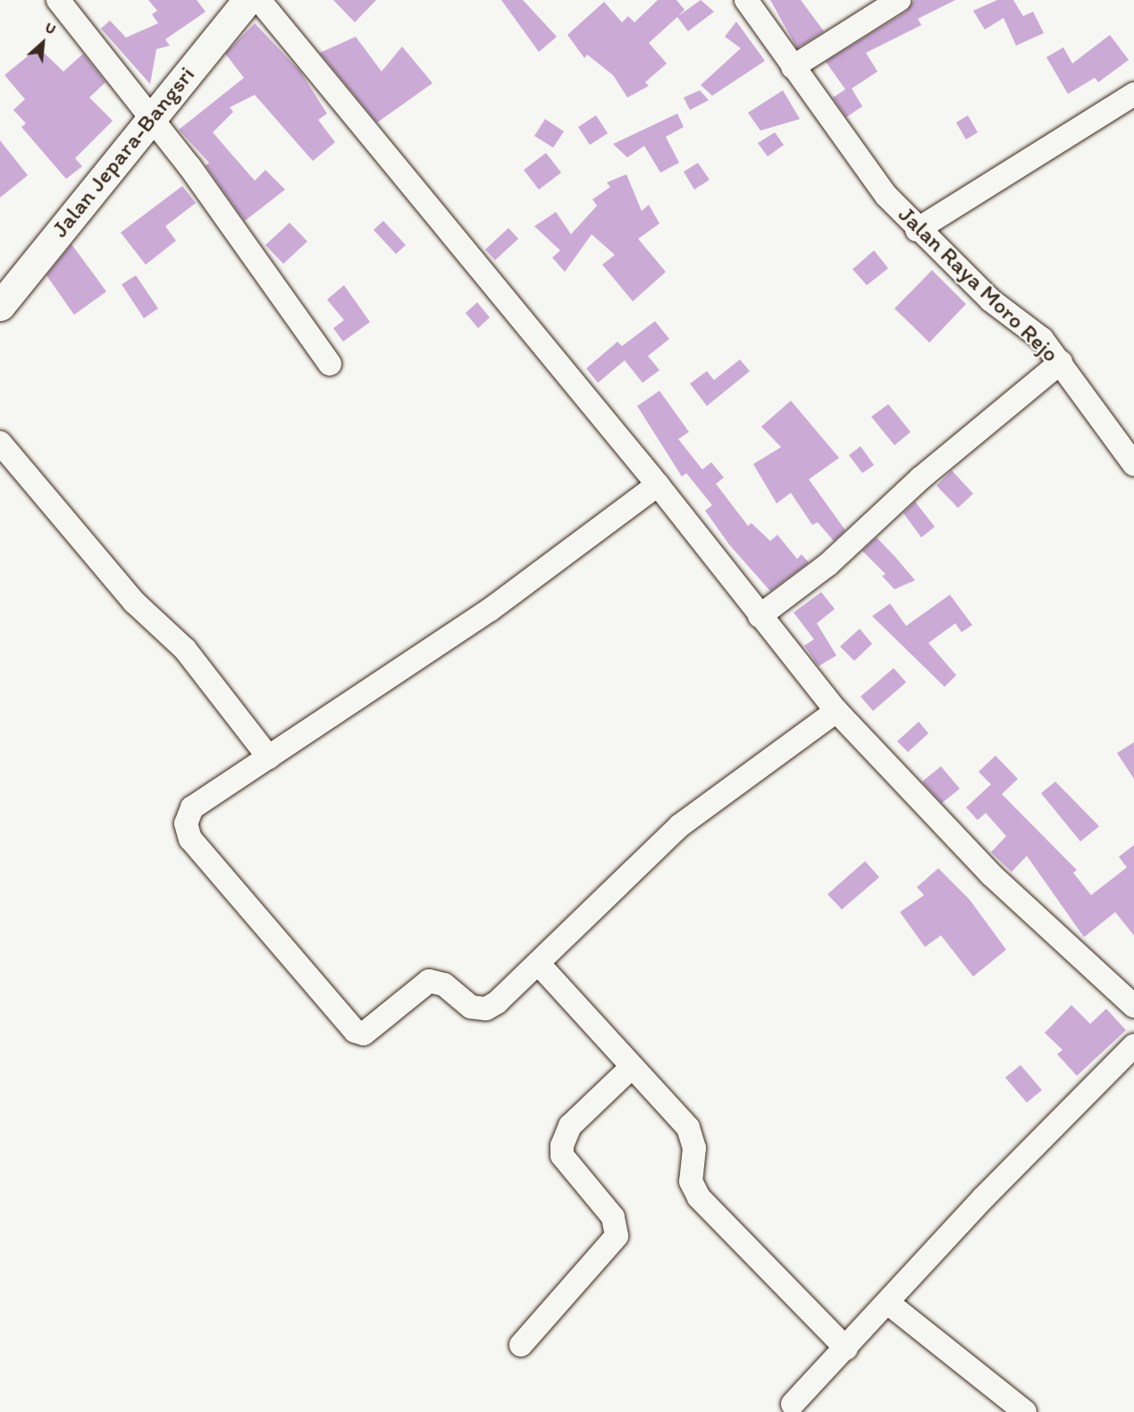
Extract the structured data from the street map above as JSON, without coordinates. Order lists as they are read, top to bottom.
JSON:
{
  "streets": {
    "main road": ["Jalan Jepara-Bangsri"],
    "street": ["Jalan Raya Moro Rejo"]
  },
  "north": "top right"
}
